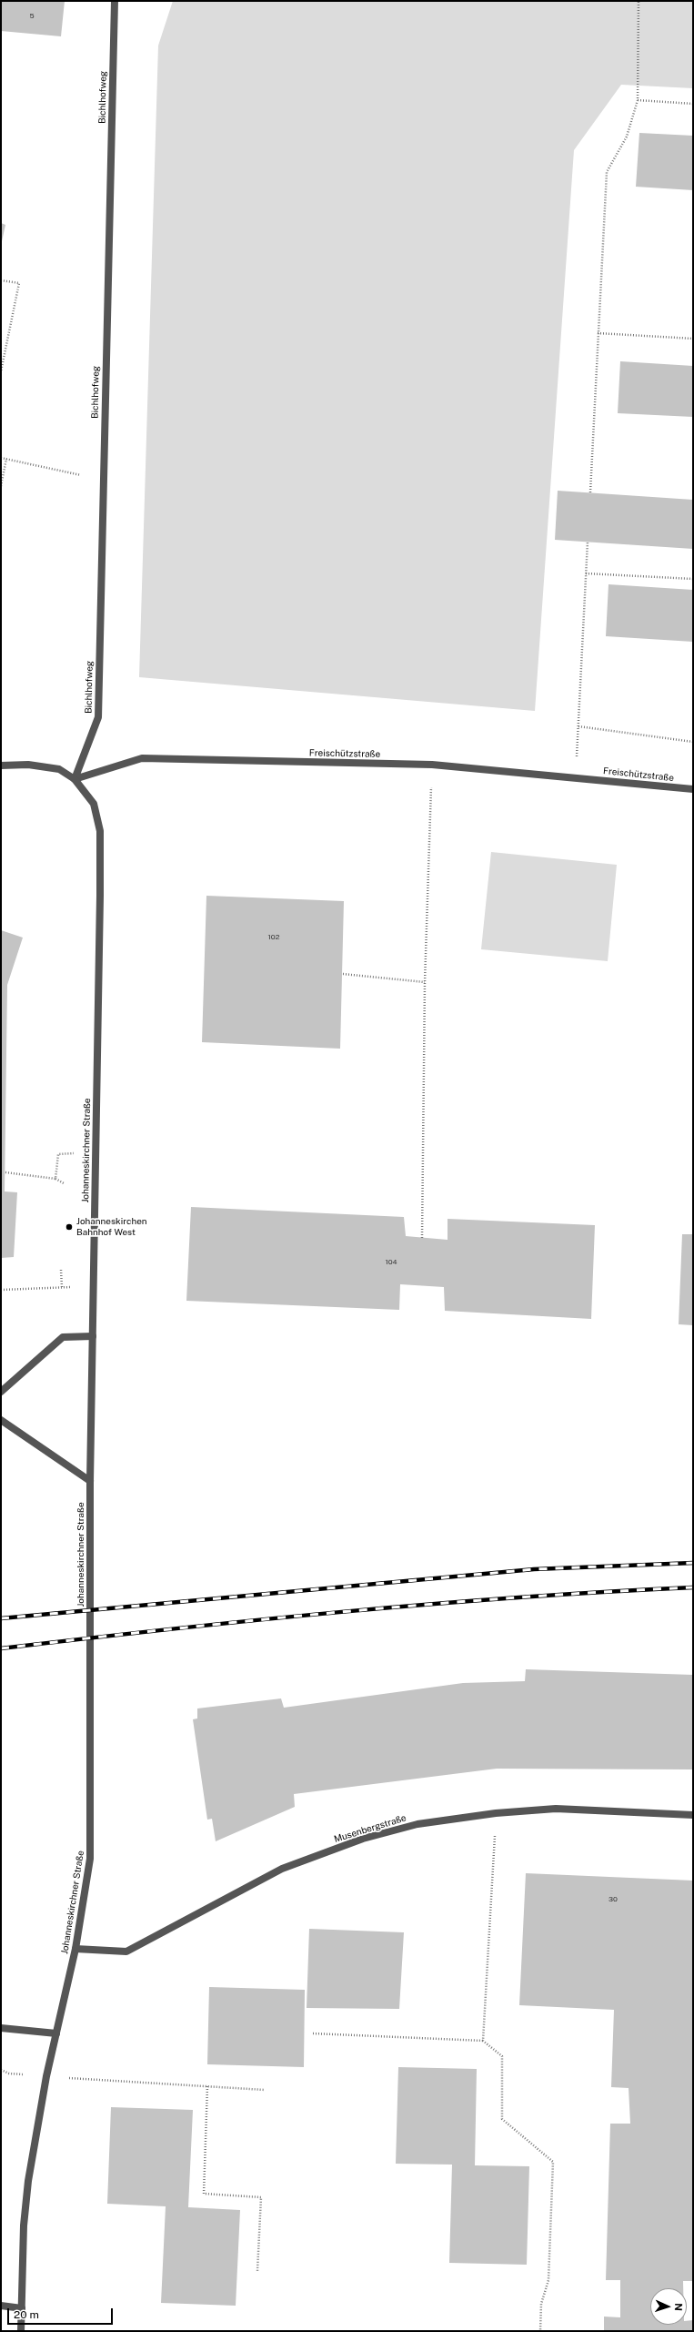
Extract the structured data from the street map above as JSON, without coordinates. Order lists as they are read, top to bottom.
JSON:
{
  "streets": {
    "street": [
      "Bichlhofweg",
      "Freischützstraße",
      "Johanneskirchner Straße",
      "Musenbergstraße"
    ]
  },
  "crossings": [
    ["Bichlhofweg", "Freischützstraße"],
    ["Bichlhofweg", "Johanneskirchner Straße"],
    ["Freischützstraße", "Johanneskirchner Straße"],
    ["Johanneskirchner Straße", "Musenbergstraße"]
  ],
  "places": ["Johanneskirchen Bahnhof West"],
  "house_numbers": [
    "5",
    "102",
    "104",
    "30"
  ],
  "scale_bar": "20 m",
  "north": "right"
}
